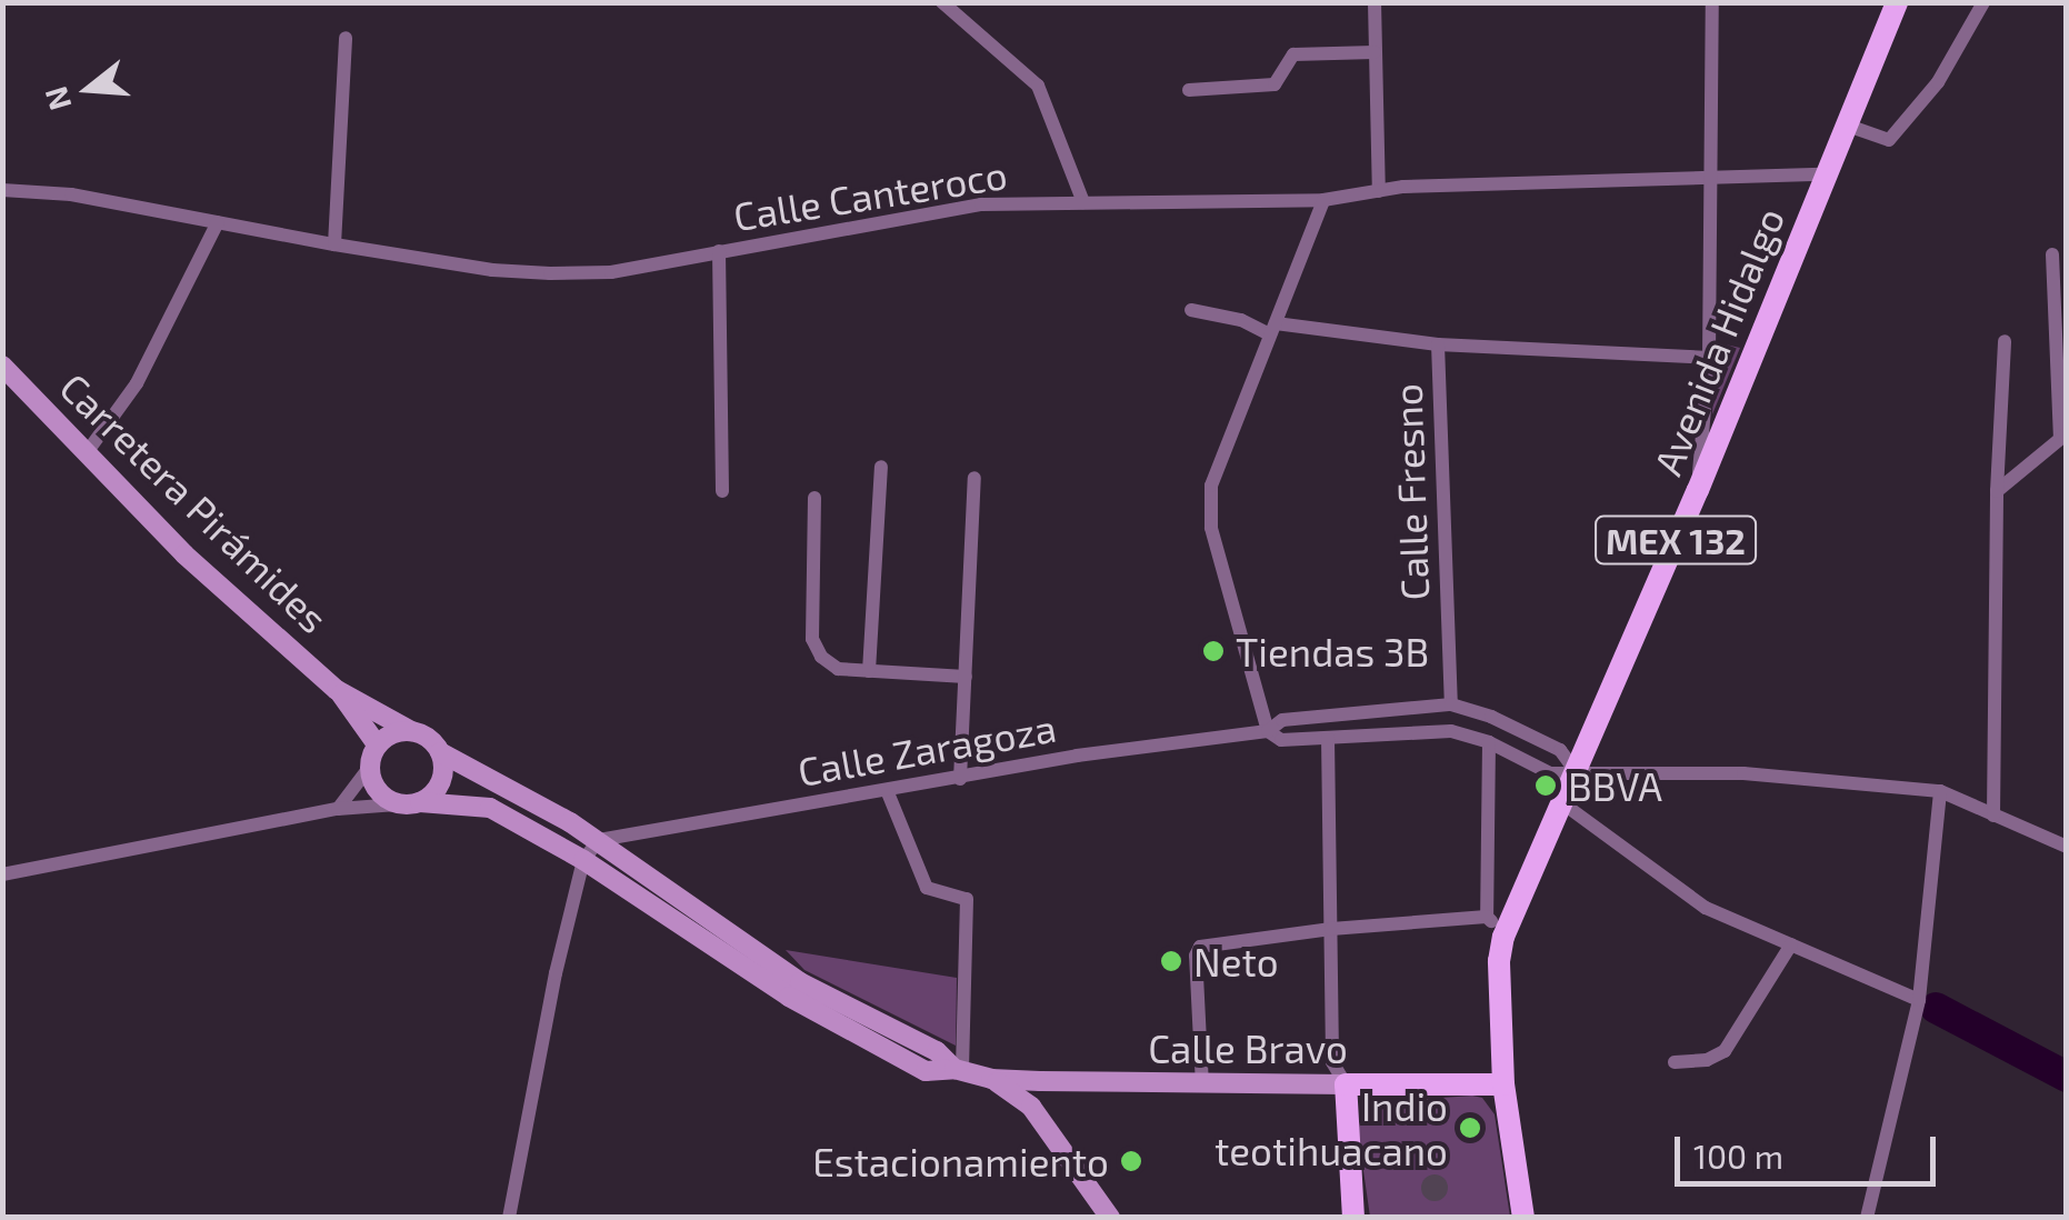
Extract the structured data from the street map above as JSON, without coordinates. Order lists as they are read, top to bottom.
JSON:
{
  "streets": {
    "main road": [
      "Avenida Hidalgo",
      "Carretera Pirámides",
      "MEX 132",
      "Calle Bravo"
    ],
    "street": ["Calle Canteroco", "Calle Fresno", "Calle Zaragoza"]
  },
  "crossings": [
    ["Calle Canteroco", "Avenida Hidalgo"],
    ["Avenida Hidalgo", "MEX 132"],
    ["Avenida Hidalgo", "Calle Zaragoza"],
    ["Avenida Hidalgo", "Calle Bravo"],
    ["Calle Fresno", "Calle Zaragoza"],
    ["MEX 132", "Calle Bravo"]
  ],
  "places": [
    "Tiendas 3B",
    "BBVA",
    "Neto",
    "Indio teotihuacano",
    "Estacionamiento"
  ],
  "scale_bar": "100 m",
  "north": "left"
}
